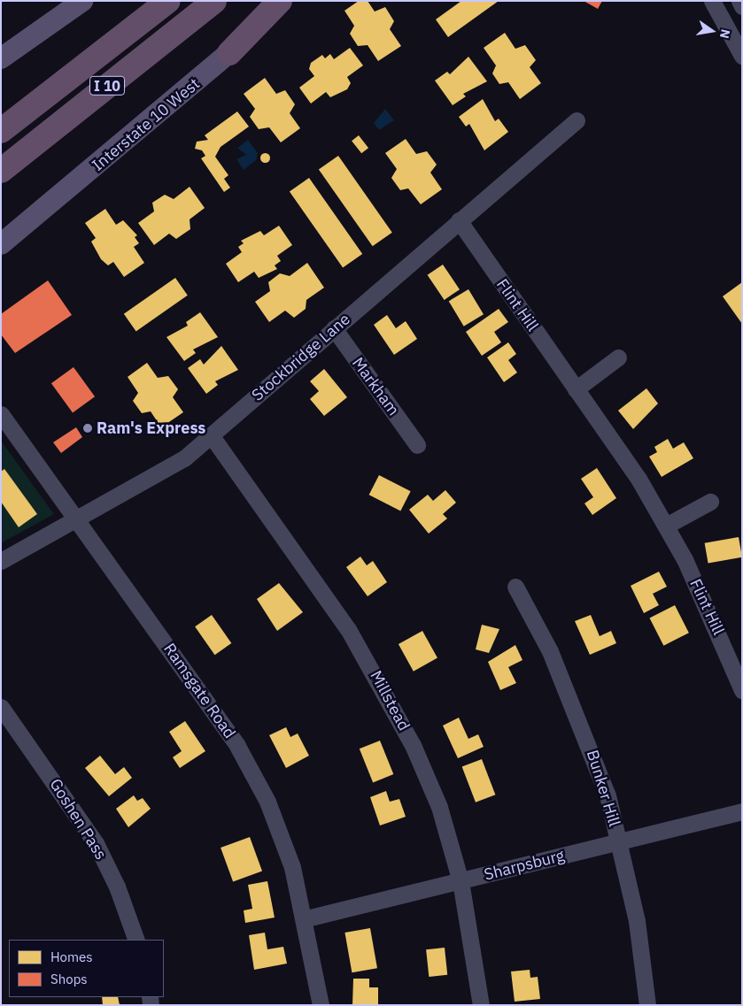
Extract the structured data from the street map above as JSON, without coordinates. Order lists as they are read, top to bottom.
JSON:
{
  "streets": {
    "highway": ["I 10"],
    "main road": ["Interstate 10 West"],
    "street": [
      "Flint Hill",
      "Stockbridge Lane",
      "Markham",
      "Ramsgate Road",
      "Millstead",
      "Bunker Hill",
      "Goshen Pass",
      "Sharpsburg"
    ]
  },
  "crossings": [
    ["Flint Hill", "Stockbridge Lane"],
    ["Stockbridge Lane", "Markham"],
    ["Stockbridge Lane", "Ramsgate Road"],
    ["Stockbridge Lane", "Millstead"],
    ["Ramsgate Road", "Sharpsburg"],
    ["Millstead", "Sharpsburg"],
    ["Bunker Hill", "Sharpsburg"]
  ],
  "places": ["Ram's Express"],
  "legend": ["Homes", "Shops"],
  "north": "right"
}
